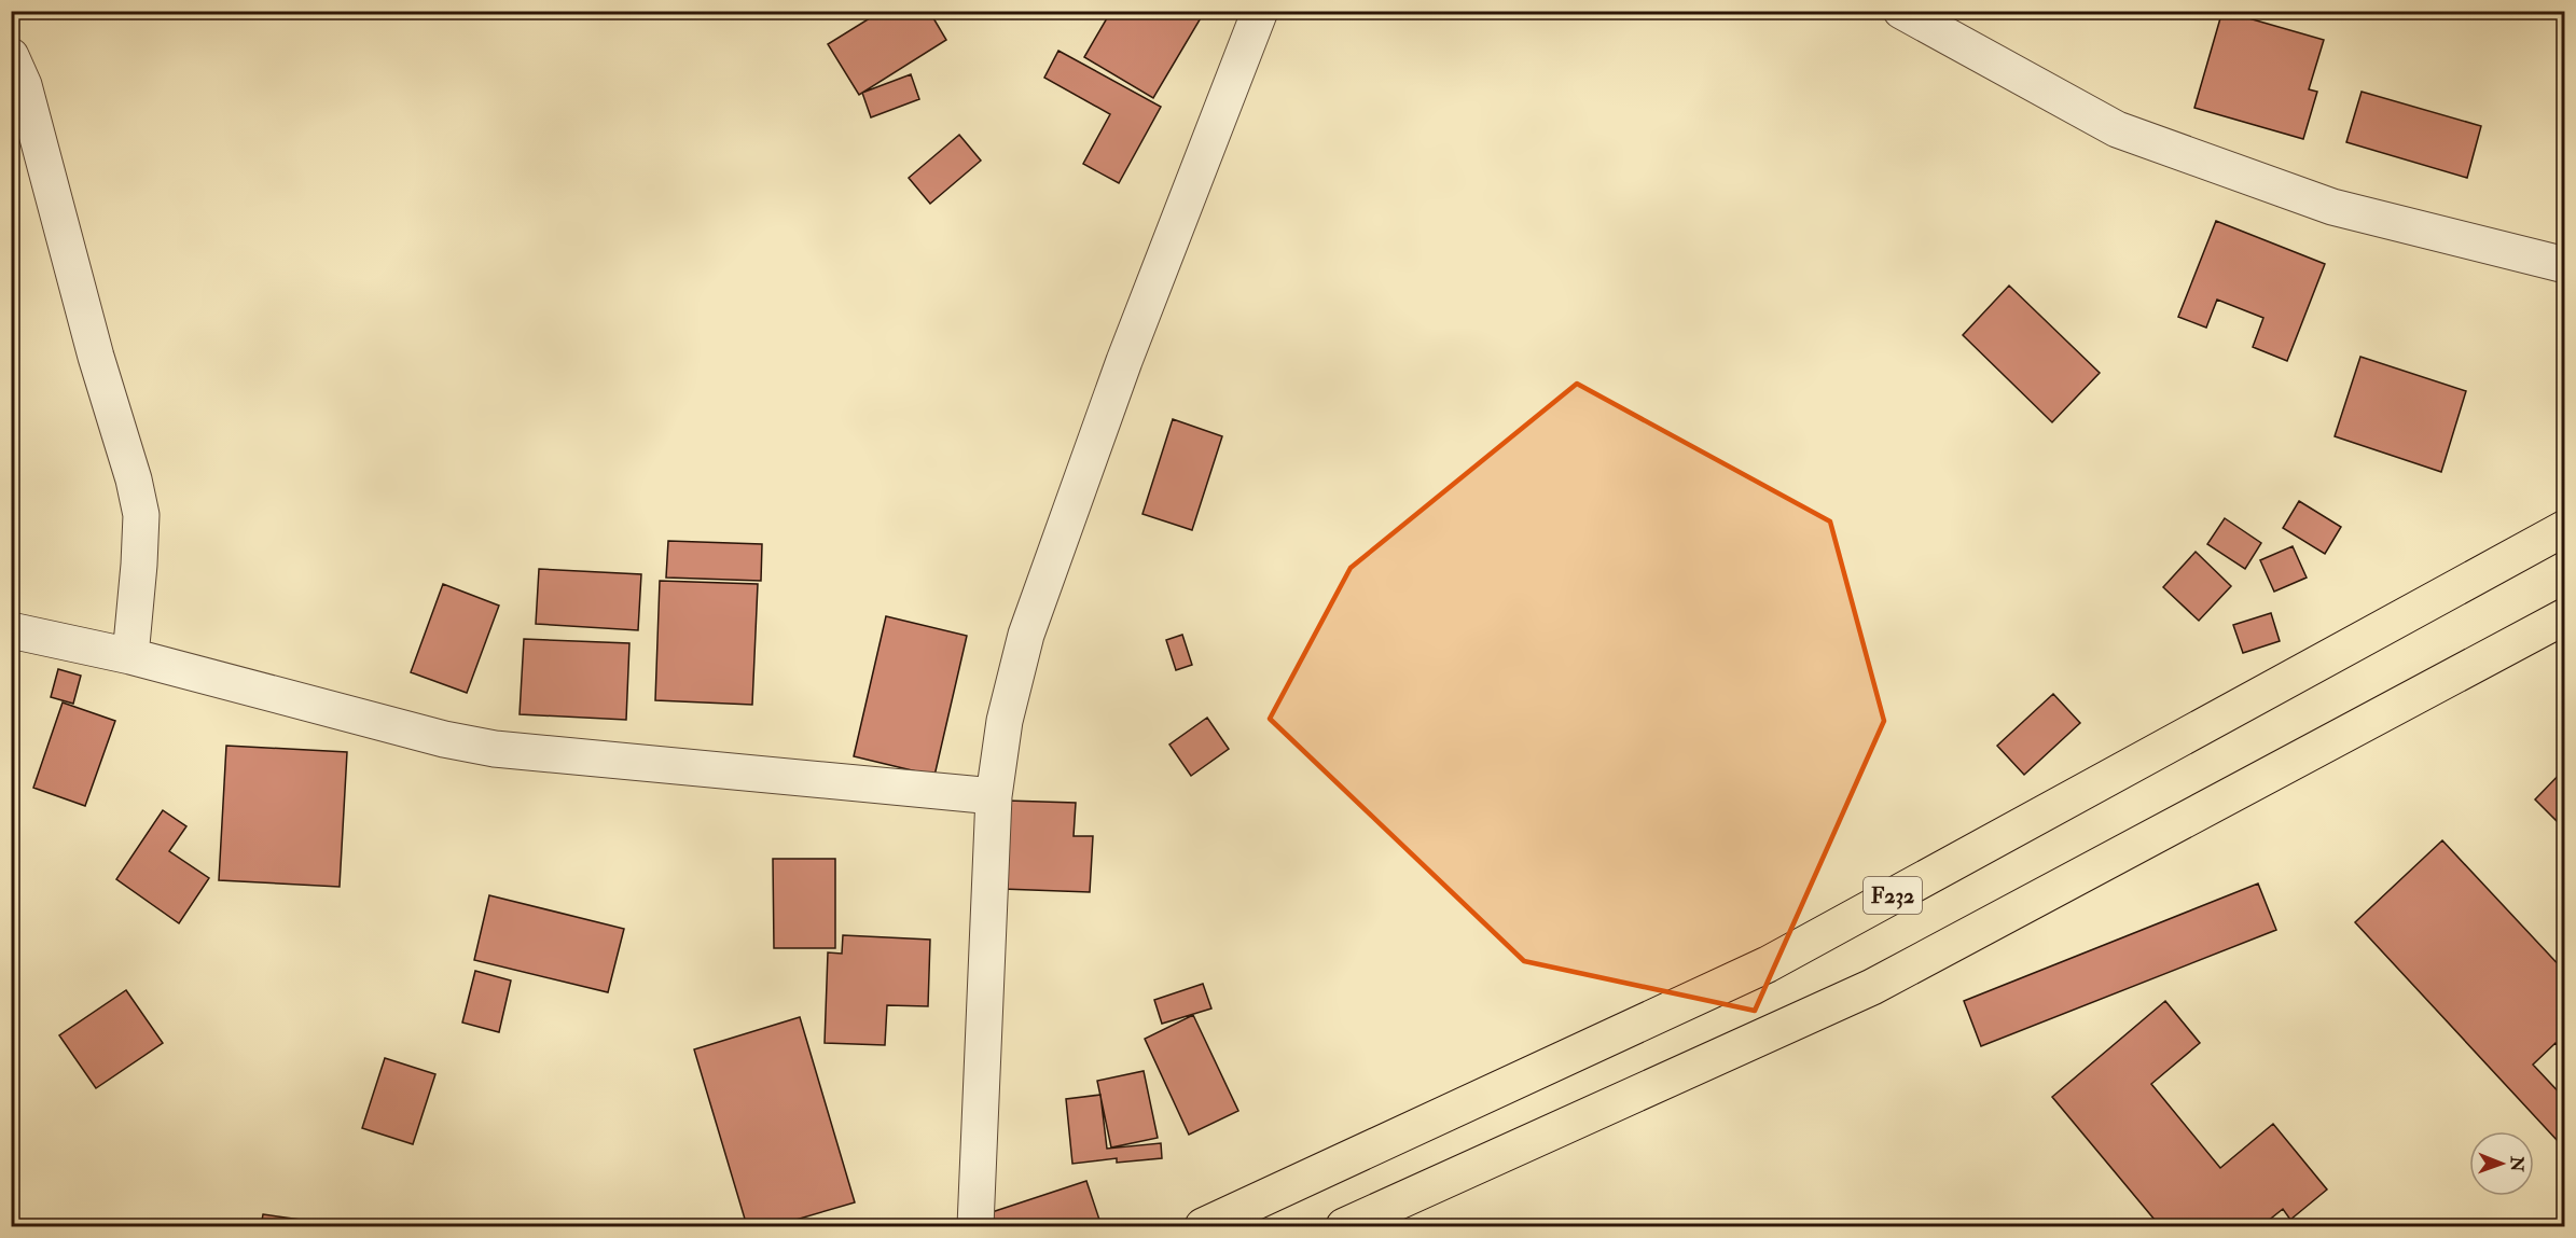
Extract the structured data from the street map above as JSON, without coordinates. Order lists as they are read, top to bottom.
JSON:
{
  "streets": {
    "highway": ["F232"]
  },
  "north": "right"
}
